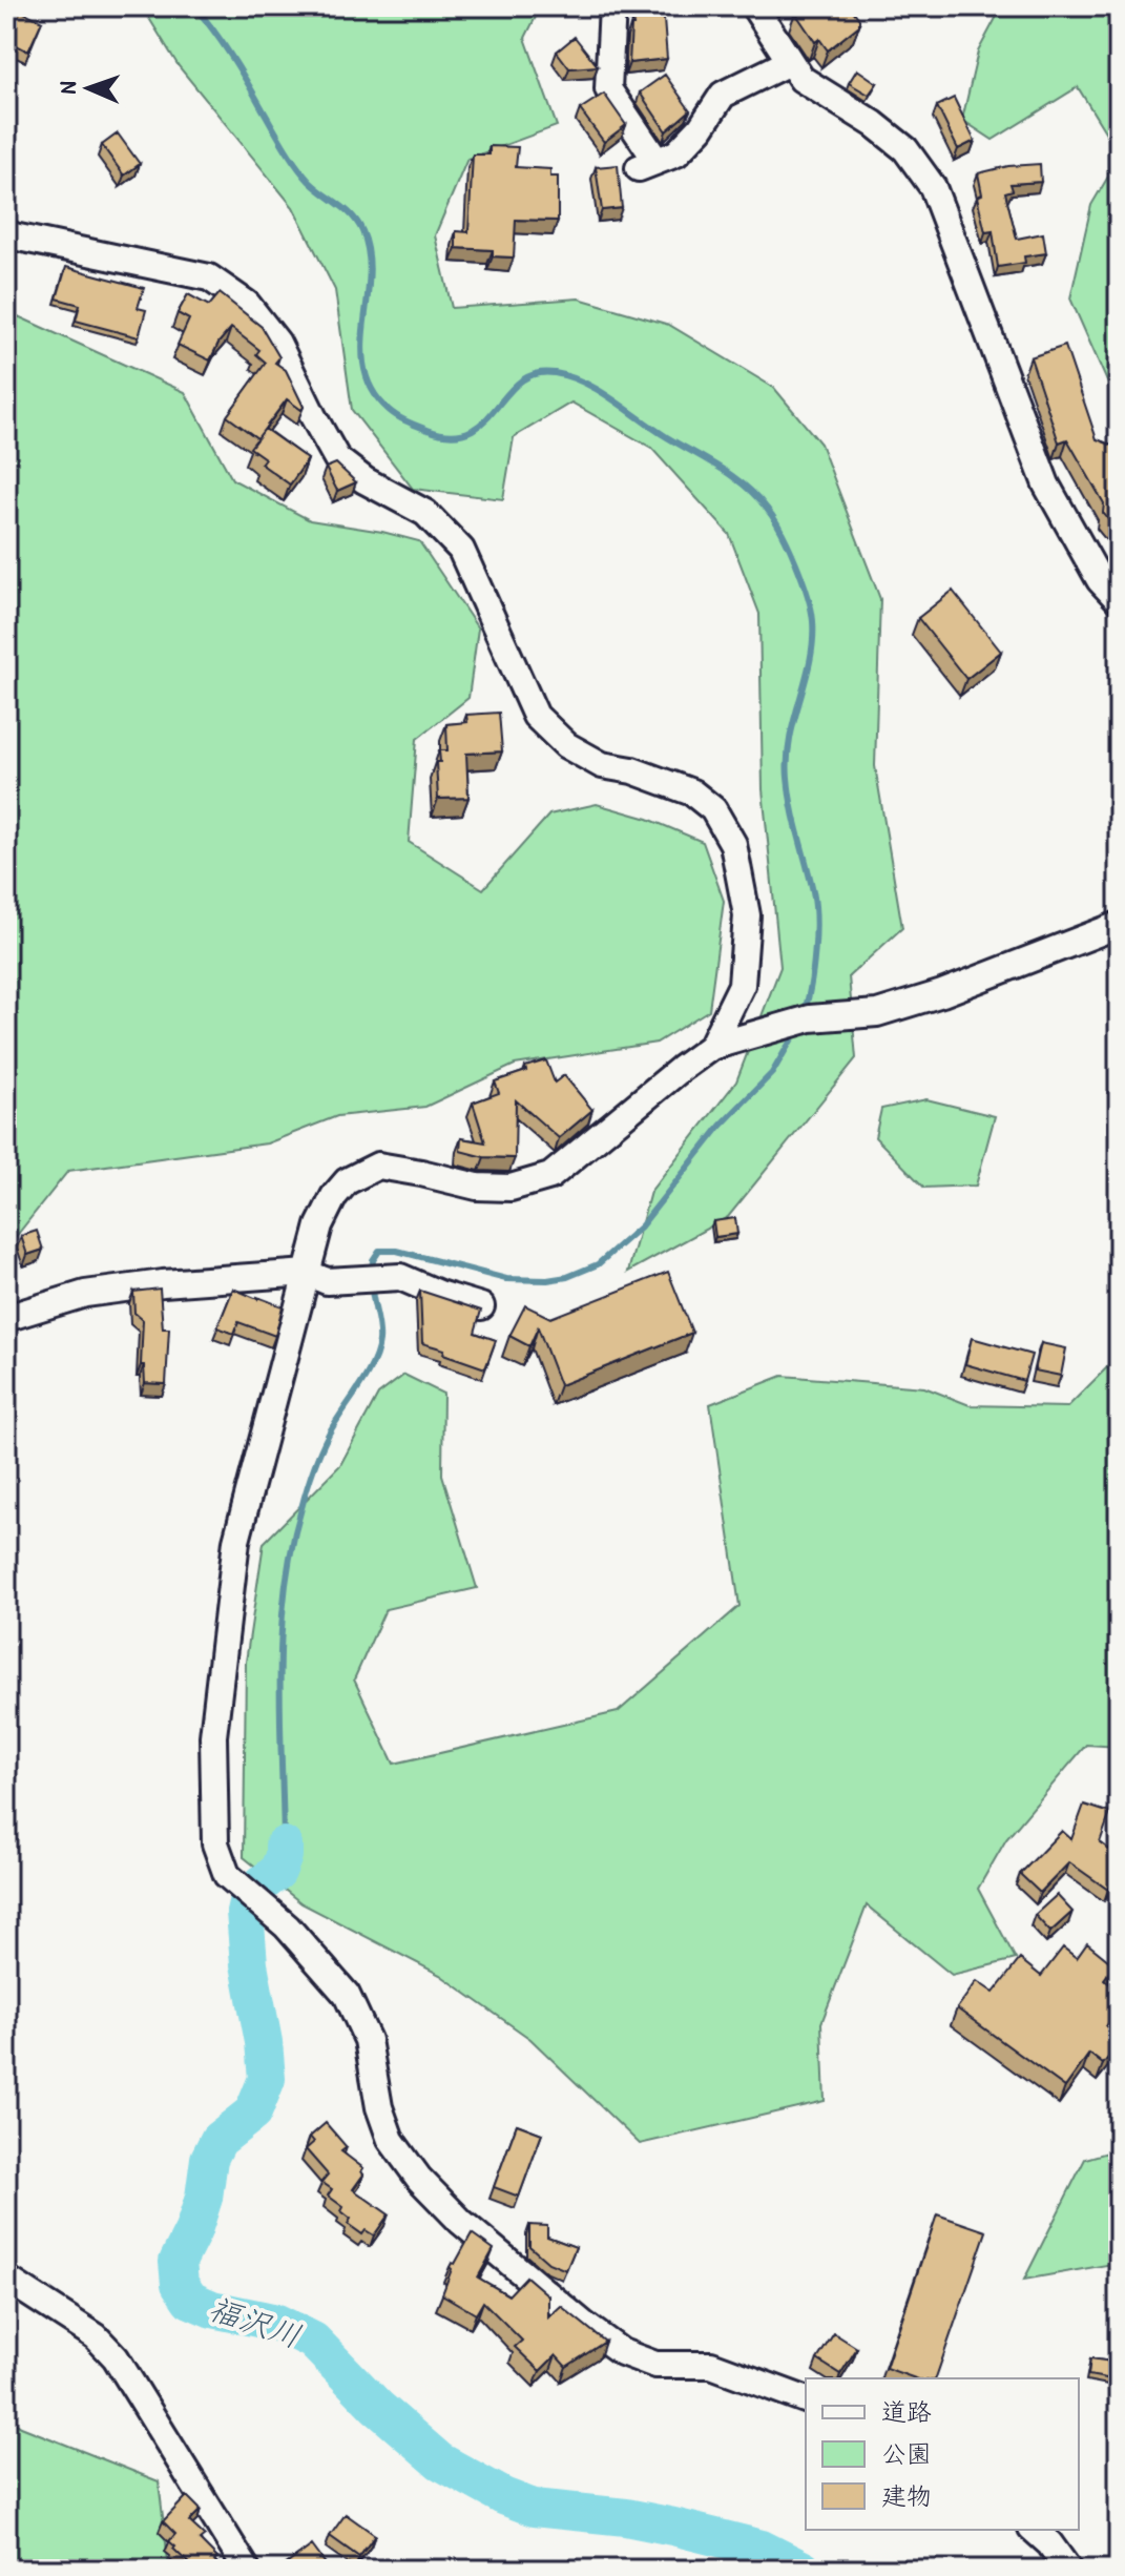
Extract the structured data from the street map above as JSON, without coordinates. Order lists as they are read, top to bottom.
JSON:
{
  "water": ["福沢川"],
  "legend": ["道路", "公園", "建物"],
  "north": "left"
}
